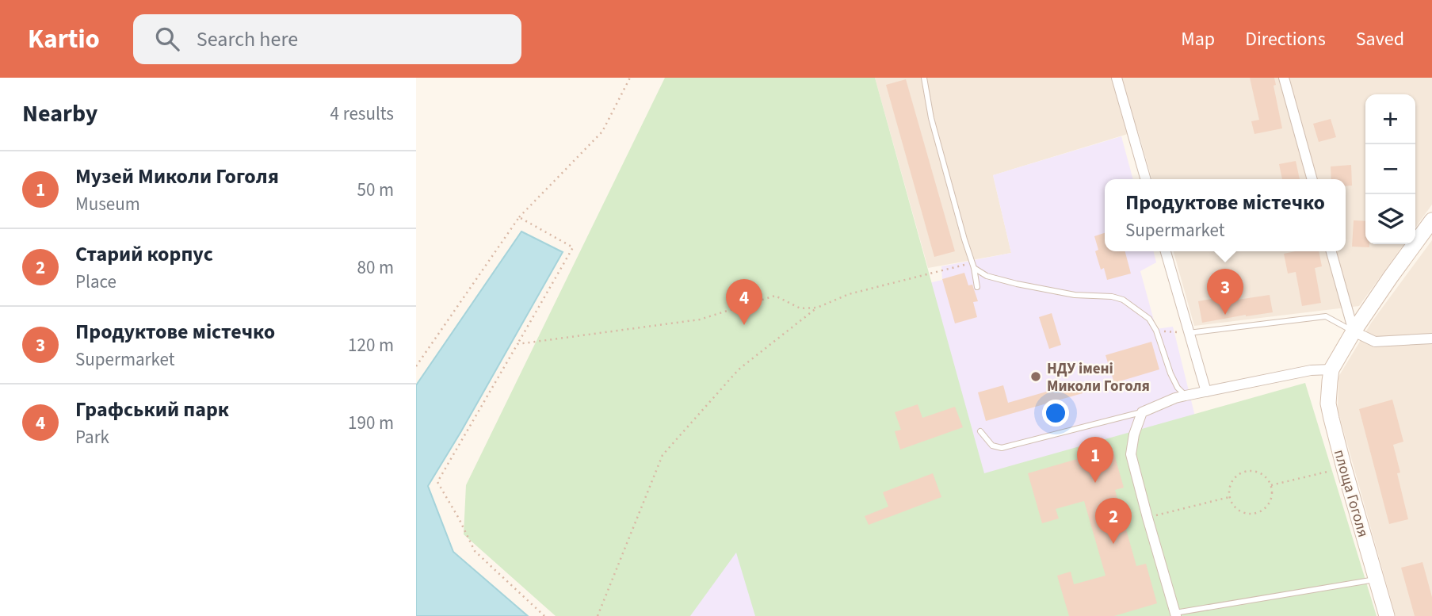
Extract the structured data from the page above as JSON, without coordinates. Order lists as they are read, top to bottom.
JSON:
{
  "streets": {
    "street": ["площа Гоголя"]
  },
  "places": ["НДУ імені Миколи Гоголя"],
  "page": {
    "header": "Kartio",
    "search": "Search here",
    "nav": ["Map", "Directions", "Saved"],
    "heading": ["Nearby", "4 results"],
    "map_buttons": ["+", "−"],
    "list": [
      {
        "mark": "1",
        "name": "Музей Миколи Гоголя",
        "note": "Museum",
        "value": "50 m"
      },
      {
        "mark": "2",
        "name": "Старий корпус",
        "note": "Place",
        "value": "80 m"
      },
      {
        "mark": "3",
        "name": "Продуктове містечко",
        "note": "Supermarket",
        "value": "120 m"
      },
      {
        "mark": "4",
        "name": "Графський парк",
        "note": "Park",
        "value": "190 m"
      }
    ],
    "popup": ["Продуктове містечко", "Supermarket"],
    "pins": [
      "3",
      "4",
      "1",
      "2"
    ]
  }
}
